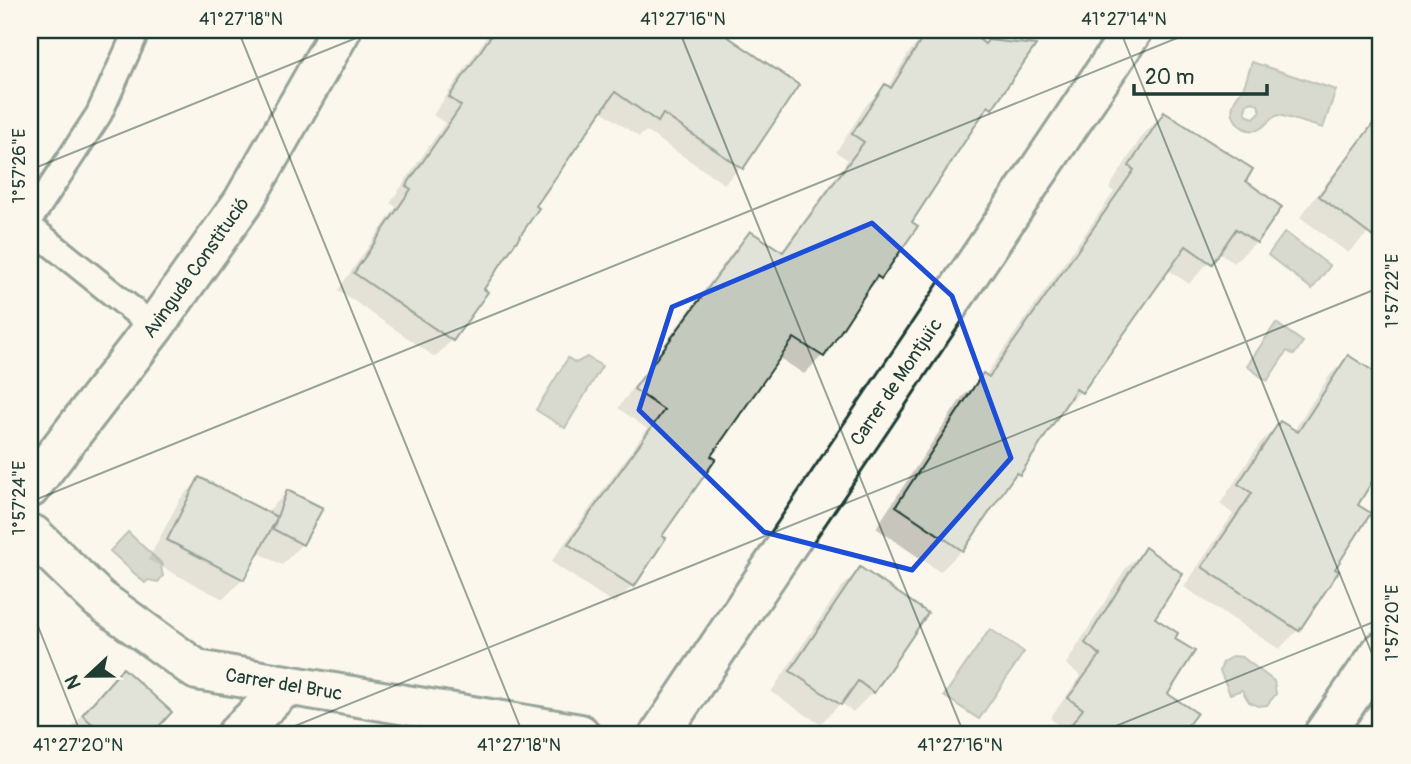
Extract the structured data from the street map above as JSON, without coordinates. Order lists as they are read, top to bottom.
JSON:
{
  "streets": {
    "street": ["Avinguda Constitució", "Carrer de Montjuïc", "Carrer del Bruc"]
  },
  "scale_bar": "20 m",
  "north": "left",
  "coordinates": [
    "41°27'18\"N",
    "41°27'16\"N",
    "41°27'14\"N",
    "1°57'26\"E",
    "1°57'22\"E",
    "1°57'24\"E",
    "1°57'20\"E",
    "41°27'20\"N"
  ]
}
